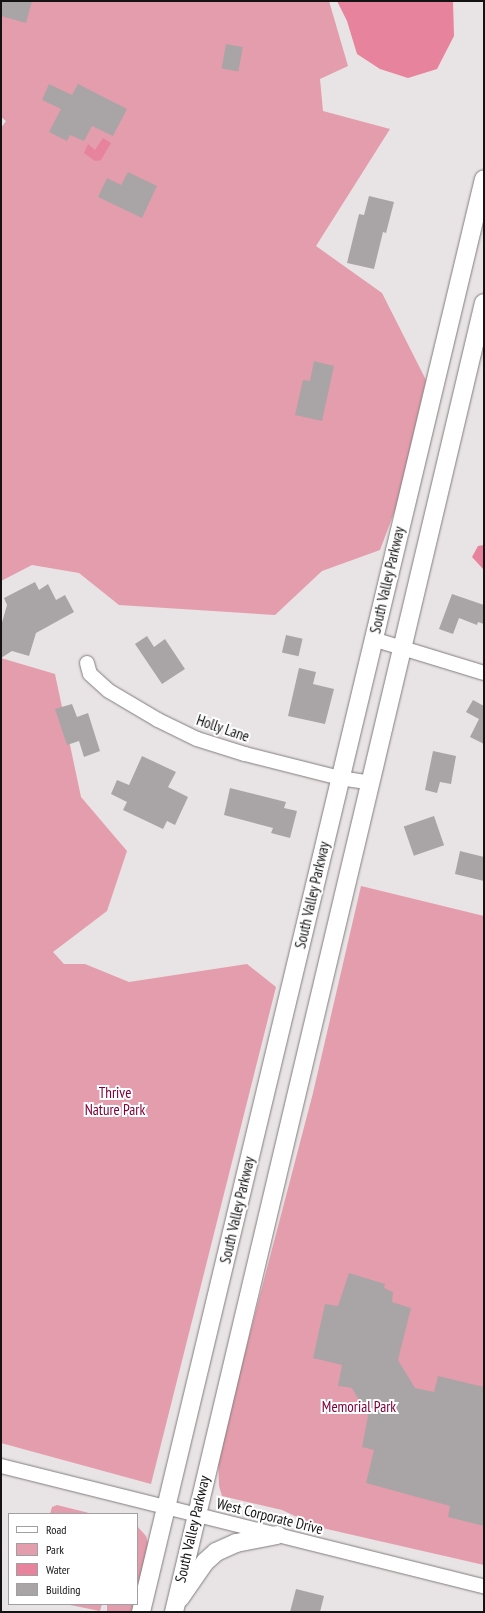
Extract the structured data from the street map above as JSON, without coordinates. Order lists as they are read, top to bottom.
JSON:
{
  "streets": {
    "main road": ["South Valley Parkway"],
    "street": ["Holly Lane", "West Corporate Drive"]
  },
  "crossings": [
    ["South Valley Parkway", "Holly Lane"],
    ["South Valley Parkway", "West Corporate Drive"]
  ],
  "parks": ["Thrive Nature Park", "Memorial Park"],
  "legend": [
    "Road",
    "Park",
    "Water",
    "Building"
  ]
}
